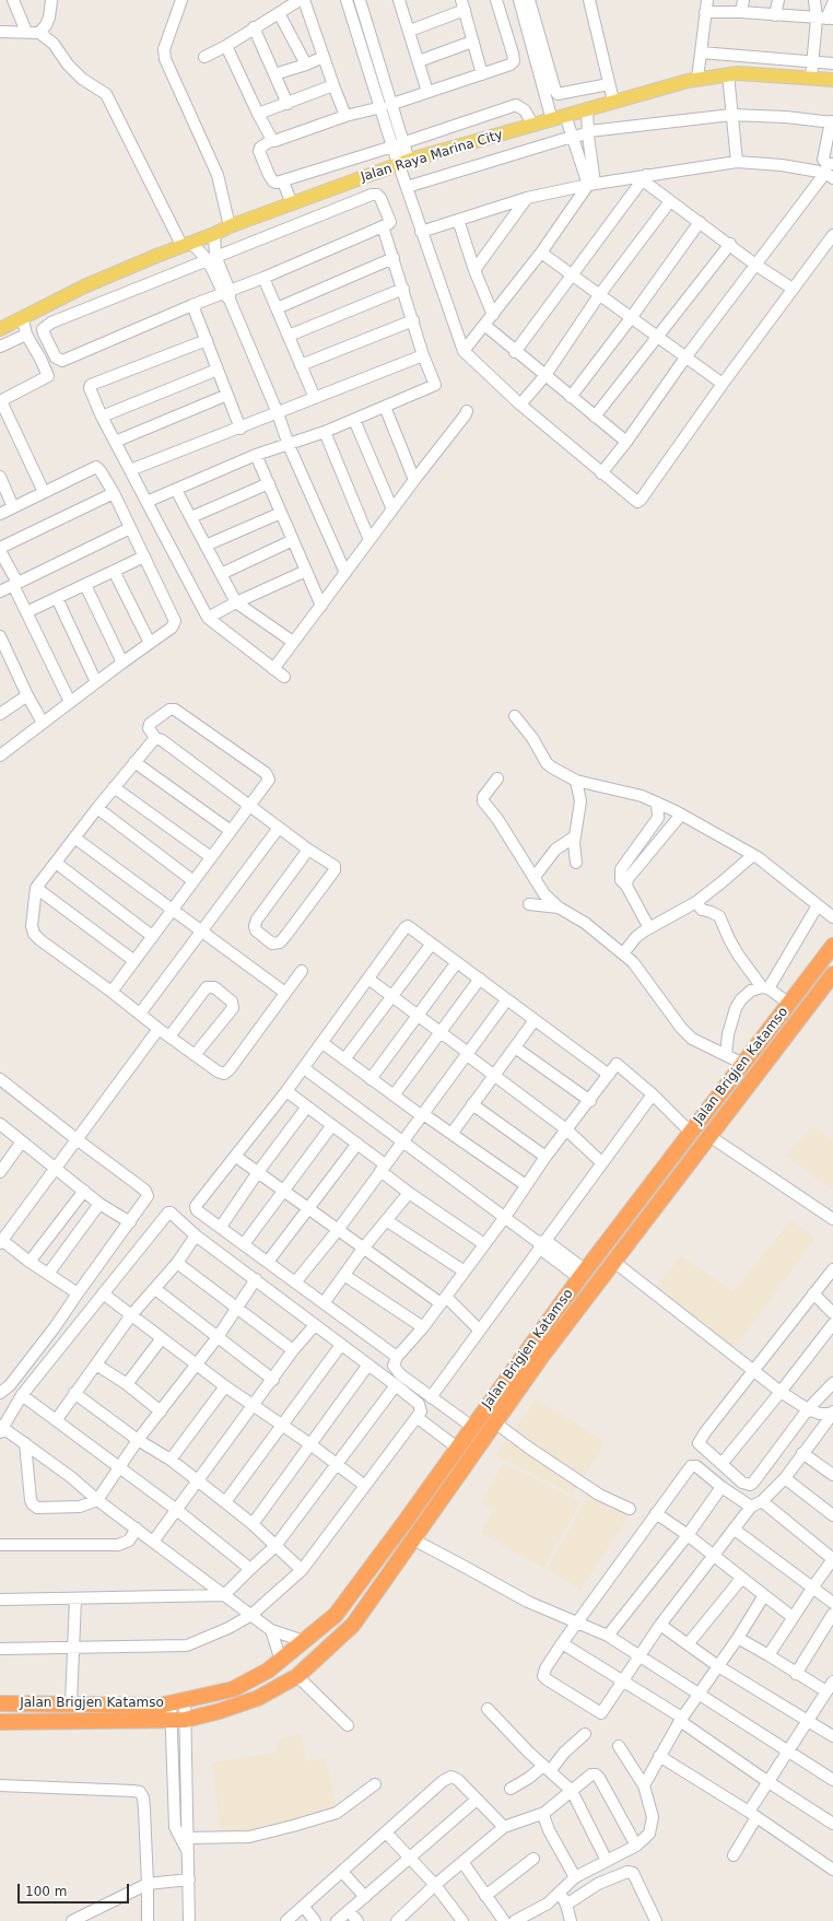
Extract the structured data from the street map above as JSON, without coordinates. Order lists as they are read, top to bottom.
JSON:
{
  "streets": {
    "highway": ["Jalan Brigjen Katamso"],
    "main road": ["Jalan Raya Marina City"]
  },
  "scale_bar": "100 m"
}
